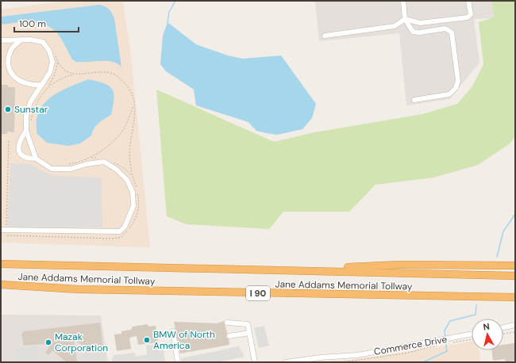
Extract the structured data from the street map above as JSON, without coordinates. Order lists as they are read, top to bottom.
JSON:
{
  "streets": {
    "highway": ["Jane Addams Memorial Tollway", "I 90"],
    "street": ["Commerce Drive"]
  },
  "places": ["Sunstar", "BMW of North America", "Mazak Corporation"],
  "scale_bar": "100 m",
  "north": "top"
}
